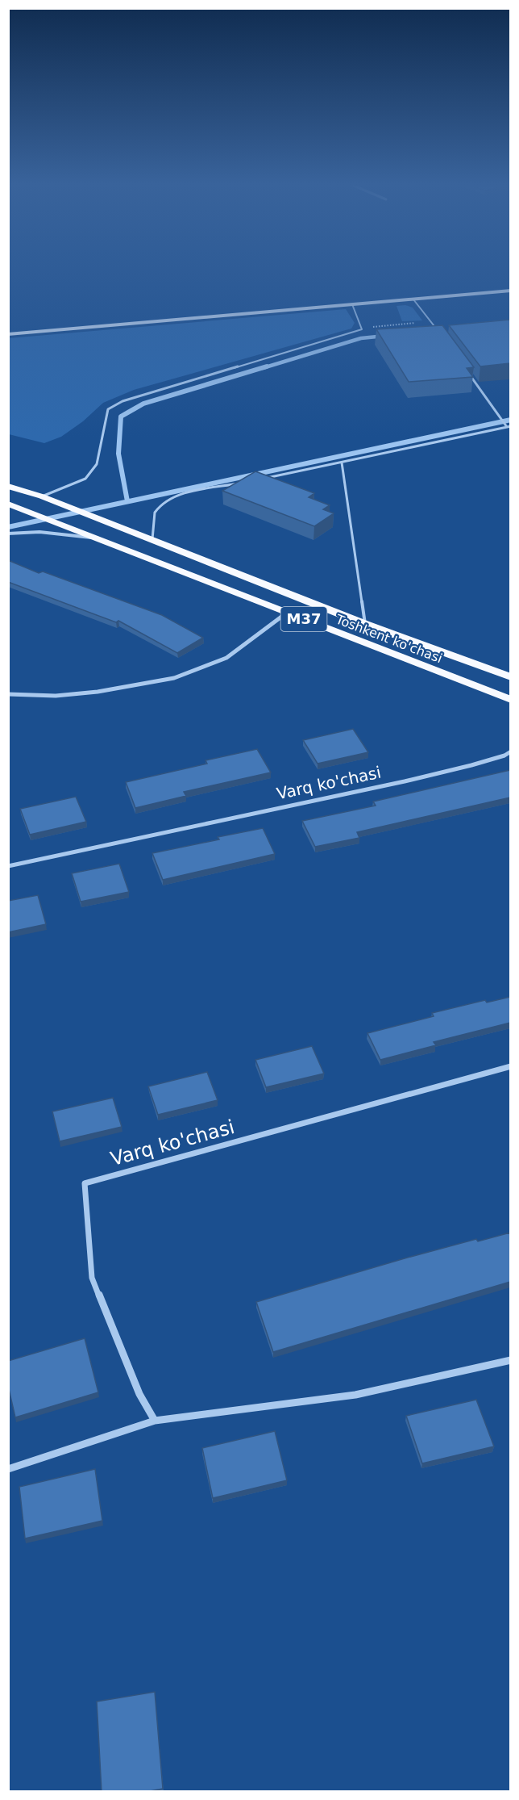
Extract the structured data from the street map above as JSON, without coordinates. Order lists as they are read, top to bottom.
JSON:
{
  "streets": {
    "highway": ["M37", "Toshkent ko'chasi"],
    "street": ["Varq ko'chasi"]
  },
  "crossings": [
    ["M37", "Toshkent ko'chasi"]
  ]
}
